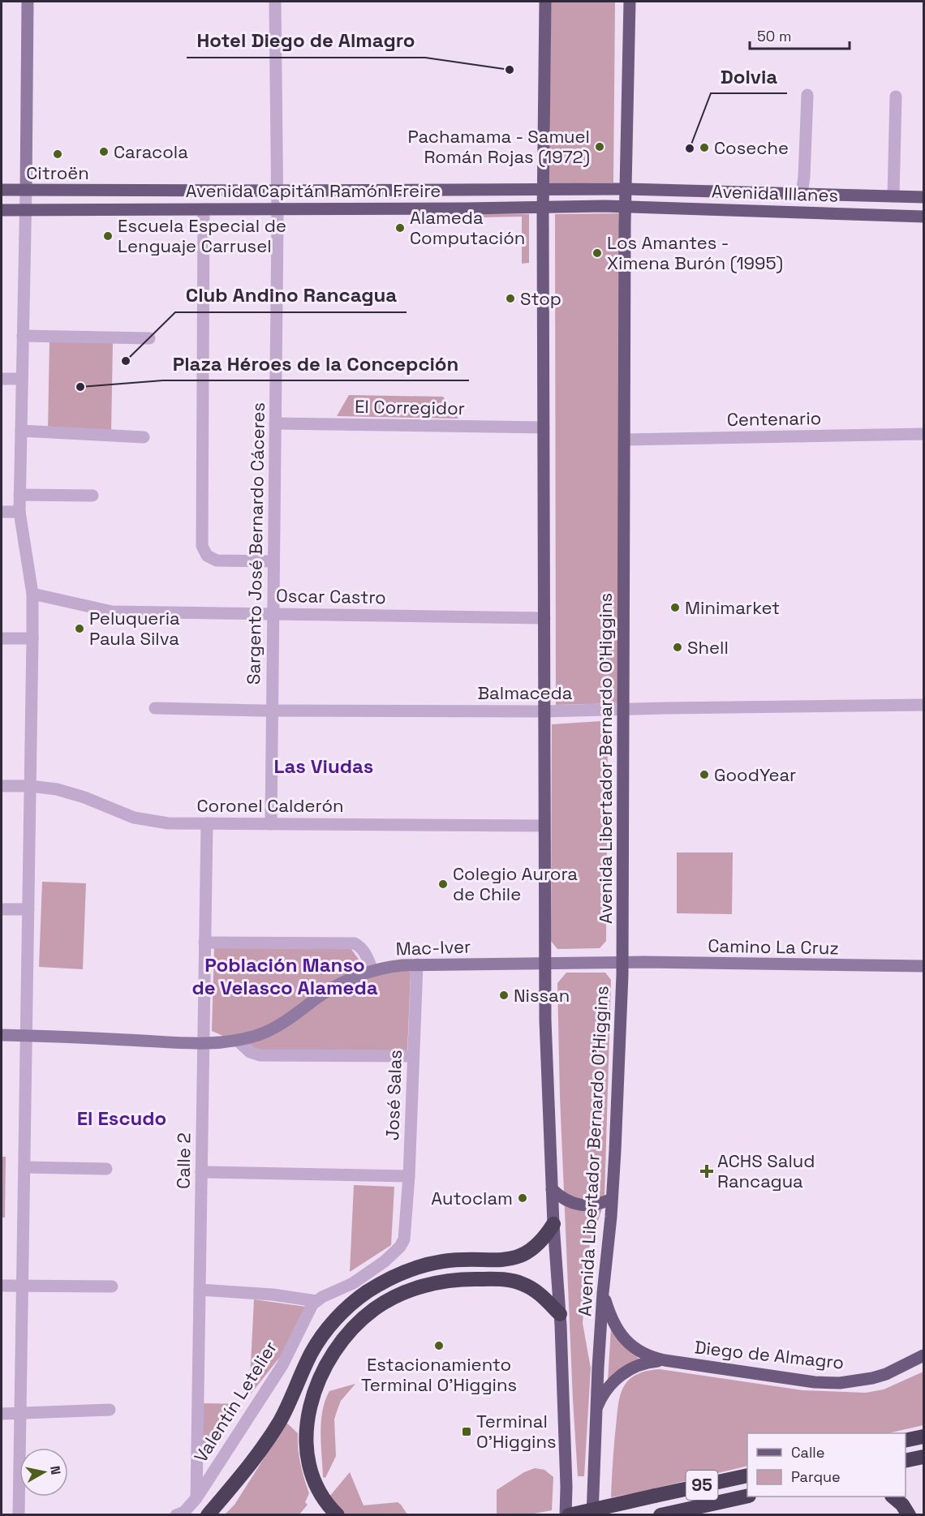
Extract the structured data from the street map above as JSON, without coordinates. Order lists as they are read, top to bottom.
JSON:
{
  "streets": {
    "highway": ["95"],
    "main road": [
      "Avenida Capitán Ramón Freire",
      "Avenida Illanes",
      "Avenida Libertador Bernardo O'Higgins",
      "Diego de Almagro"
    ],
    "street": [
      "El Corregidor",
      "Centenario",
      "Sargento José Bernardo Cáceres",
      "Oscar Castro",
      "Balmaceda",
      "Coronel Calderón",
      "Camino La Cruz",
      "Mac-Iver",
      "José Salas",
      "Calle 2",
      "Valentín Letelier"
    ]
  },
  "crossings": [
    ["Avenida Capitán Ramón Freire", "Avenida Illanes"],
    ["Avenida Capitán Ramón Freire", "Sargento José Bernardo Cáceres"],
    ["Avenida Capitán Ramón Freire", "Avenida Libertador Bernardo O'Higgins"],
    ["Avenida Illanes", "Avenida Libertador Bernardo O'Higgins"],
    ["El Corregidor", "Sargento José Bernardo Cáceres"],
    ["El Corregidor", "Avenida Libertador Bernardo O'Higgins"],
    ["Centenario", "Avenida Libertador Bernardo O'Higgins"],
    ["Sargento José Bernardo Cáceres", "Oscar Castro"],
    ["Sargento José Bernardo Cáceres", "Balmaceda"],
    ["Sargento José Bernardo Cáceres", "Coronel Calderón"],
    ["Oscar Castro", "Avenida Libertador Bernardo O'Higgins"],
    ["Balmaceda", "Avenida Libertador Bernardo O'Higgins"],
    ["Avenida Libertador Bernardo O'Higgins", "Coronel Calderón"],
    ["Avenida Libertador Bernardo O'Higgins", "Camino La Cruz"],
    ["Avenida Libertador Bernardo O'Higgins", "Mac-Iver"],
    ["Avenida Libertador Bernardo O'Higgins", "Diego de Almagro"],
    ["Avenida Libertador Bernardo O'Higgins", "95"],
    ["Coronel Calderón", "Calle 2"],
    ["Camino La Cruz", "Mac-Iver"],
    ["Mac-Iver", "José Salas"],
    ["Mac-Iver", "Calle 2"],
    ["José Salas", "Valentín Letelier"],
    ["Calle 2", "Valentín Letelier"]
  ],
  "districts": ["Las Viudas", "Población Manso de Velasco Alameda", "El Escudo"],
  "places": {
    "other": [
      "Hotel Diego de Almagro",
      "Pachamama - Samuel Román Rojas (1972)",
      "Coseche",
      "Dolvia",
      "Caracola",
      "Citroën",
      "Alameda Computación",
      "Escuela Especial de Lenguaje Carrusel",
      "Los Amantes - Ximena Burón (1995)",
      "Stop",
      "Club Andino Rancagua",
      "Plaza Héroes de la Concepción",
      "Minimarket",
      "Peluqueria Paula Silva",
      "Shell",
      "GoodYear",
      "Colegio Aurora de Chile",
      "Nissan",
      "Autoclam",
      "Estacionamiento Terminal O'Higgins"
    ],
    "health": ["ACHS Salud Rancagua"],
    "transit": ["Terminal O'Higgins"]
  },
  "legend": ["Calle", "Parque"],
  "scale_bar": "50 m",
  "north": "right"
}
